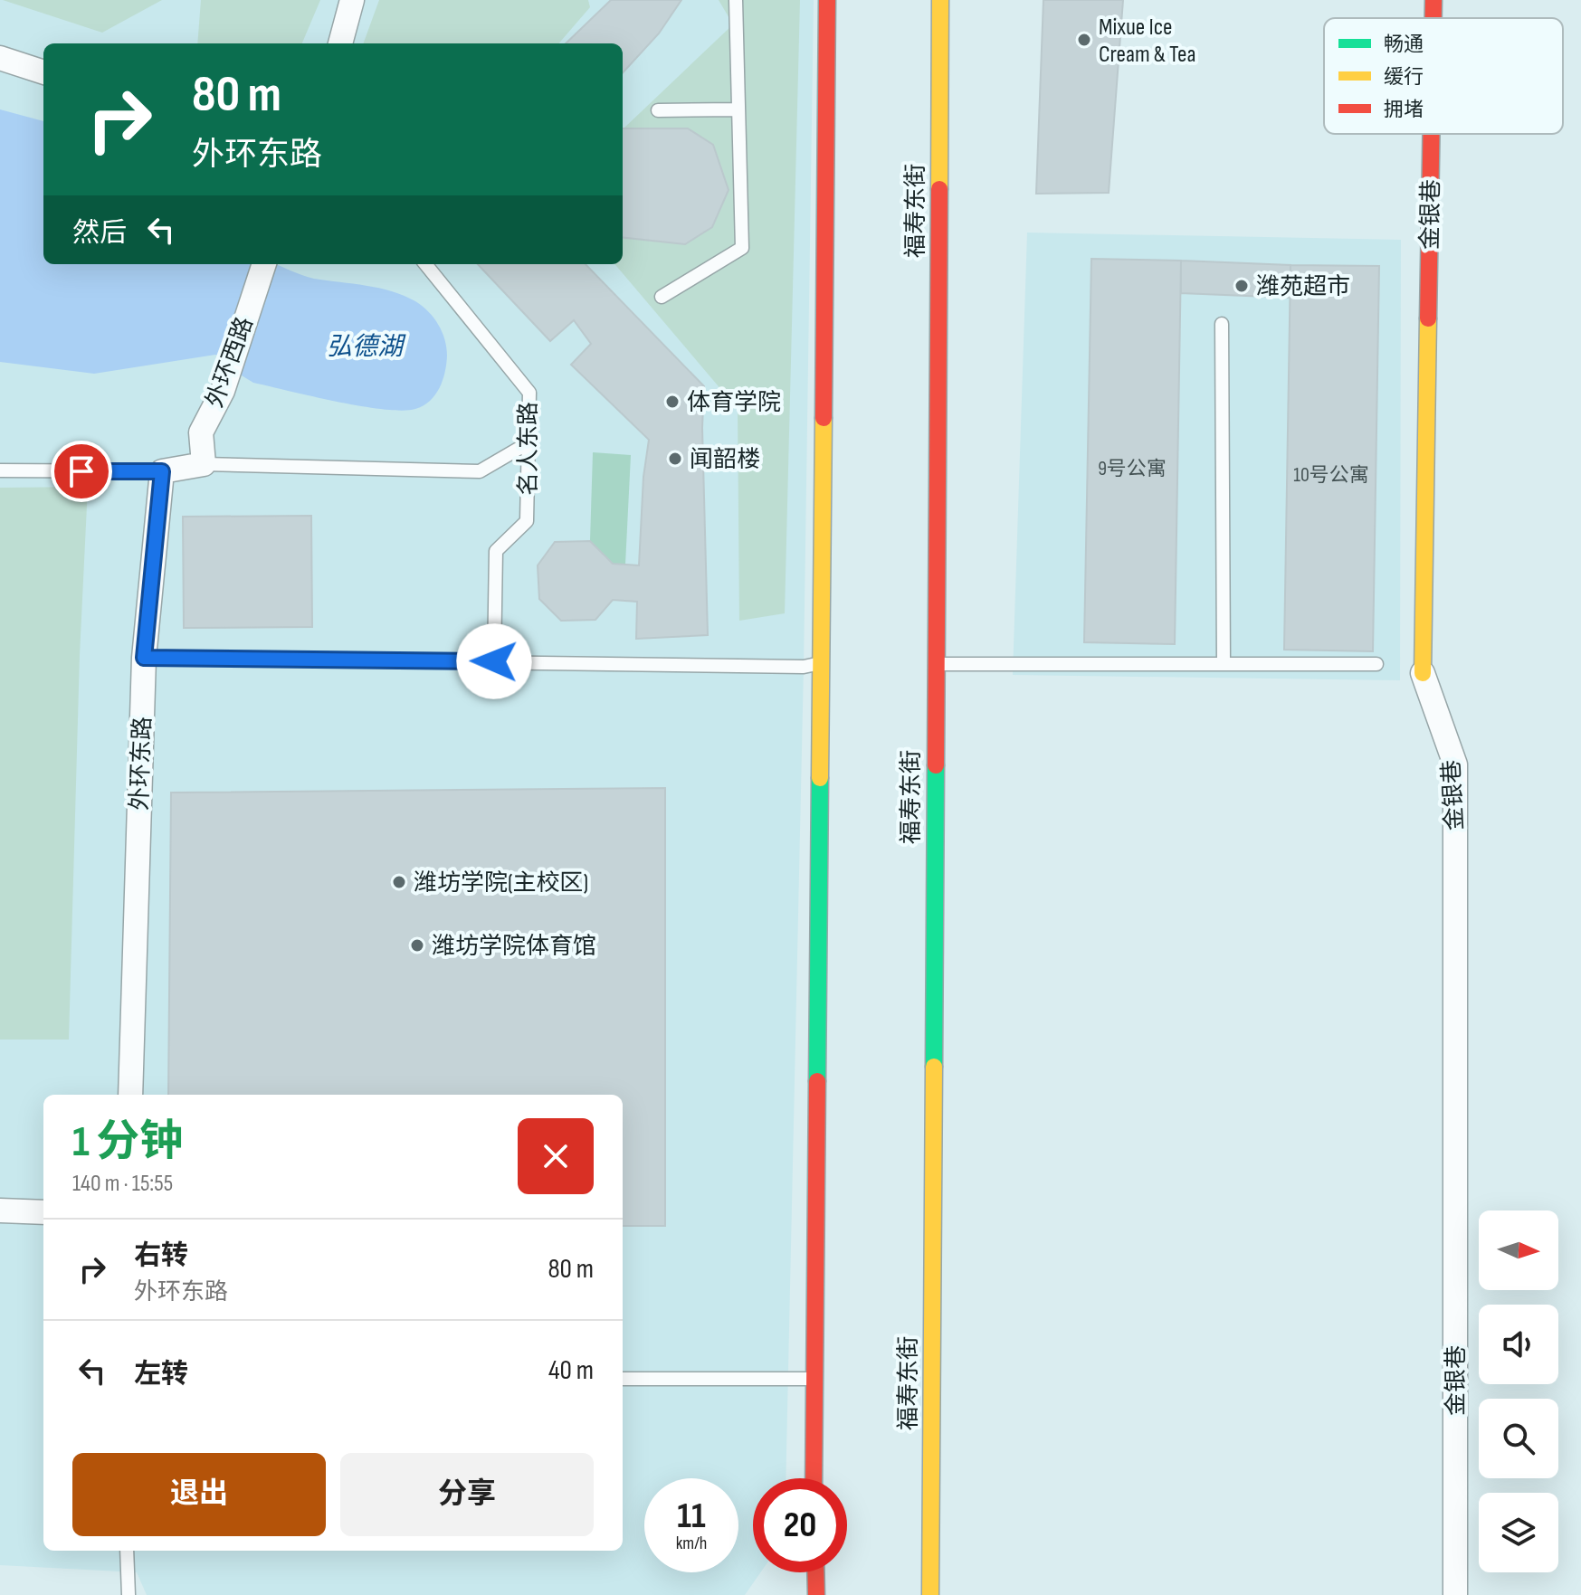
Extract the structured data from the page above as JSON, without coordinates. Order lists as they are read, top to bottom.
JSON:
{
  "streets": {
    "main road": ["福寿东街", "金银巷"],
    "street": ["外环西路", "外环东路"],
    "lane": ["名人东路"]
  },
  "water": ["弘德湖"],
  "places": [
    "Mixue Ice Cream & Tea",
    "潍苑超市",
    "体育学院",
    "闻韶楼",
    "潍坊学院(主校区)",
    "潍坊学院体育馆"
  ],
  "house_numbers": ["9号公寓", "10号公寓"],
  "legend": ["畅通", "缓行", "拥堵"],
  "north": "right",
  "page": {
    "turn": ["80 m", "外环东路"],
    "then": "然后",
    "heading": ["1 分钟", "140 m · 15:55"],
    "list": [
      {
        "name": "右转",
        "note": "外环东路",
        "value": "80 m"
      },
      {
        "name": "左转",
        "value": "40 m"
      }
    ],
    "buttons": ["退出", "分享"],
    "speed": "11 km/h",
    "limit": "20"
  }
}
